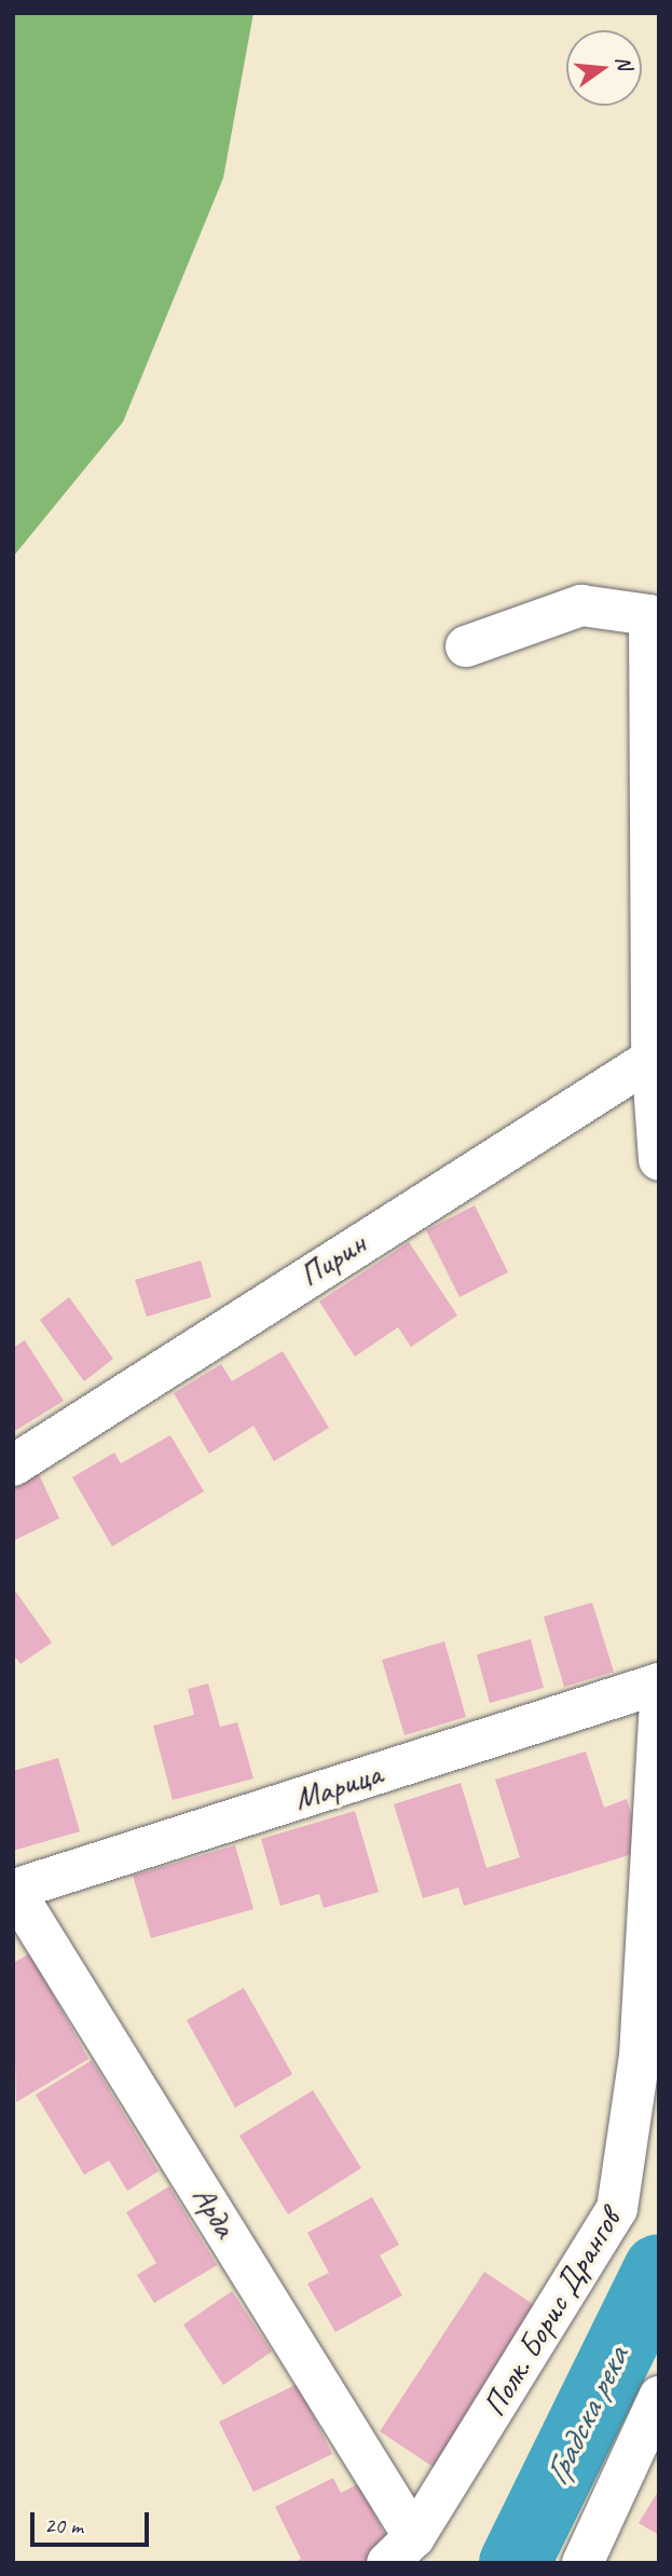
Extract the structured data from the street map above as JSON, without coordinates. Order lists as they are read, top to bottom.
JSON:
{
  "streets": {
    "street": [
      "Пирин",
      "Марица",
      "Арда",
      "Полк. Борис Дрангов"
    ]
  },
  "crossings": [
    ["Марица", "Арда"],
    ["Арда", "Полк. Борис Дрангов"]
  ],
  "water": ["Градска река"],
  "scale_bar": "20 m",
  "north": "right"
}
